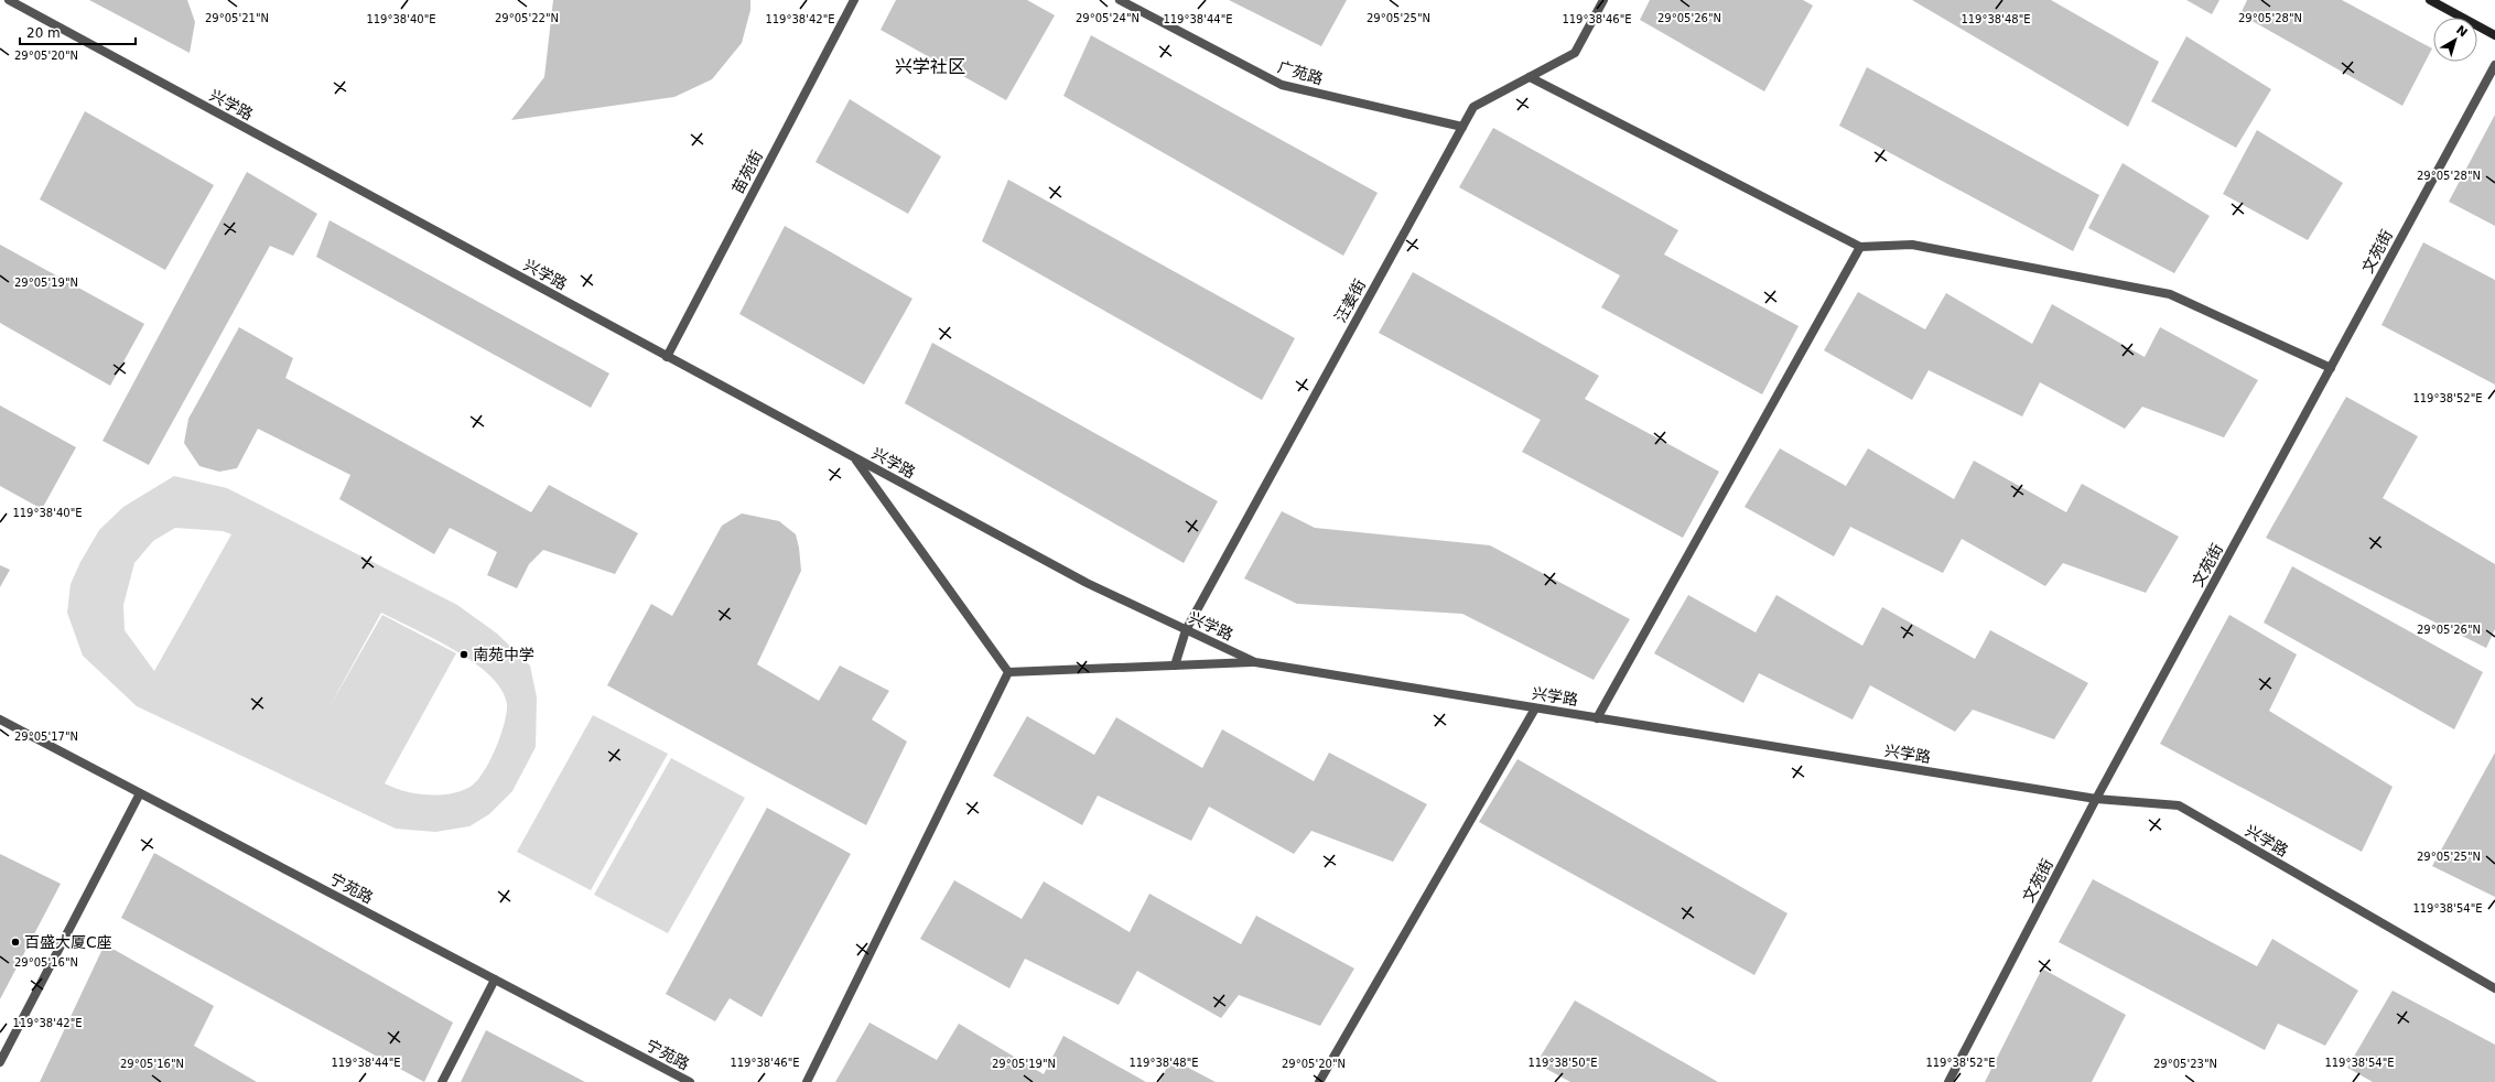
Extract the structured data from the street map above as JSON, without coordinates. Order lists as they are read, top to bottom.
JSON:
{
  "streets": {
    "street": [
      "广苑路",
      "兴学路",
      "苗苑街",
      "文苑街",
      "汪姜街",
      "宁苑路"
    ]
  },
  "crossings": [
    ["广苑路", "汪姜街"],
    ["兴学路", "苗苑街"],
    ["兴学路", "文苑街"],
    ["兴学路", "汪姜街"]
  ],
  "districts": ["兴学社区"],
  "places": ["南苑中学", "百盛大厦C座"],
  "scale_bar": "20 m",
  "north": "top right",
  "coordinates": [
    "29°05'21\"N",
    "29°05'22\"N",
    "29°05'24\"N",
    "29°05'25\"N",
    "29°05'26\"N",
    "29°05'28\"N",
    "119°38'40\"E",
    "119°38'44\"E",
    "119°38'46\"E",
    "119°38'48\"E",
    "119°38'42\"E",
    "29°05'20\"N",
    "29°05'19\"N",
    "119°38'52\"E",
    "29°05'17\"N",
    "119°38'54\"E",
    "29°05'16\"N",
    "119°38'50\"E",
    "29°05'23\"N"
  ]
}
